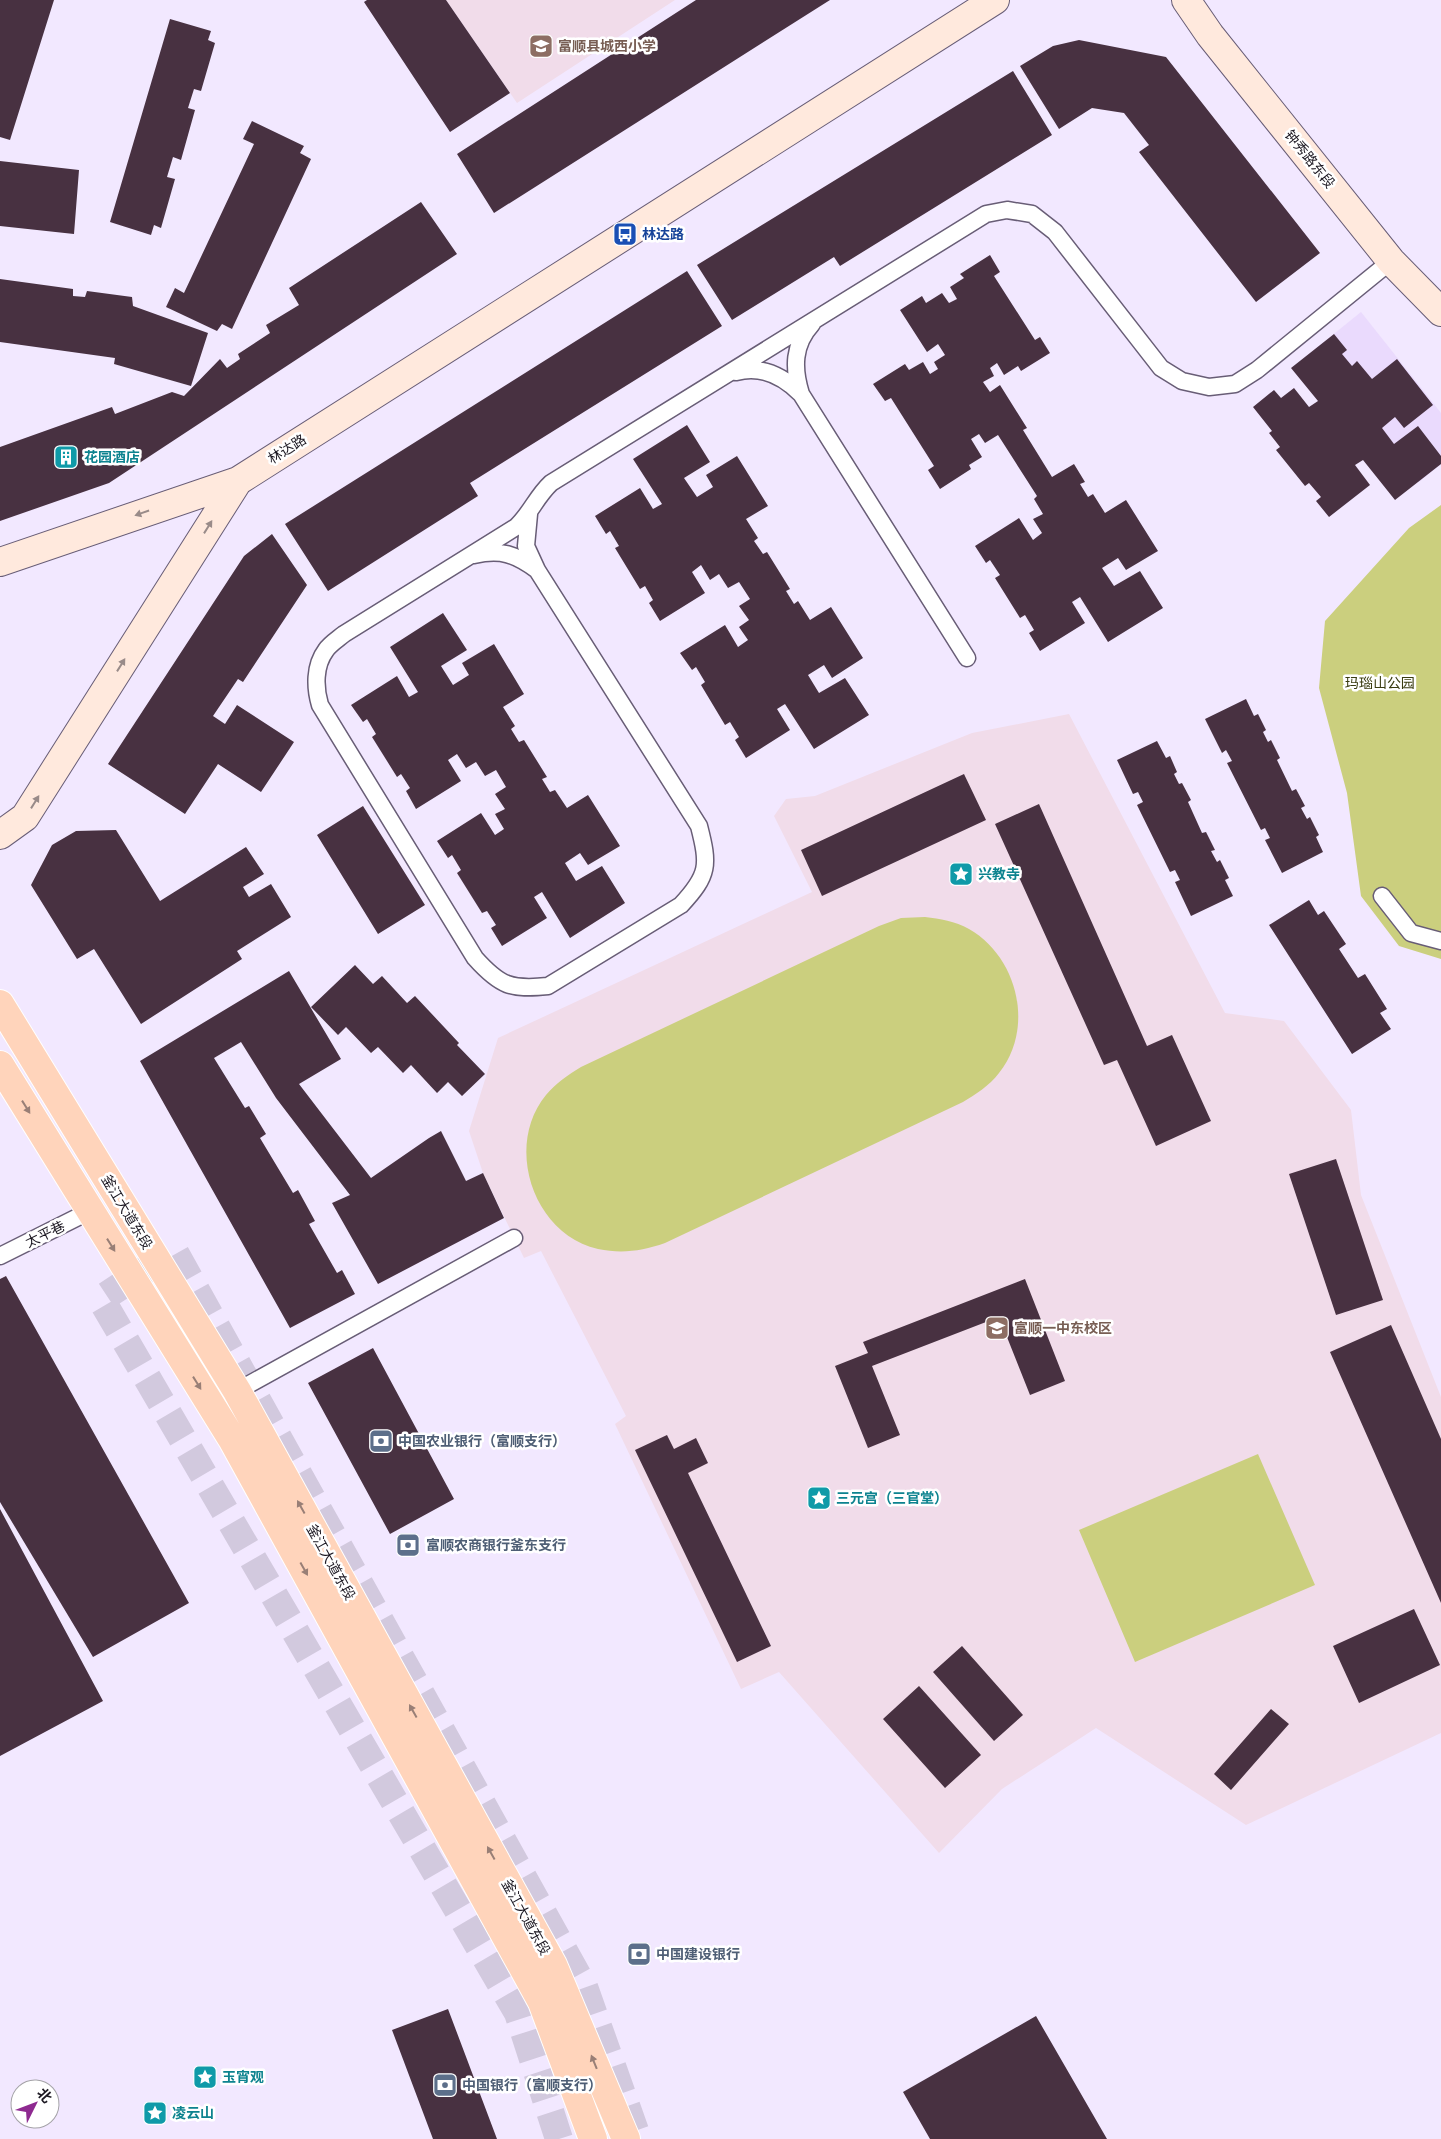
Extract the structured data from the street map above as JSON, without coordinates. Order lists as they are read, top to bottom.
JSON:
{
  "streets": {
    "main road": ["钟秀路东段", "林达路", "釜江大道东段"],
    "lane": ["太平巷"]
  },
  "crossings": [
    ["釜江大道东段", "太平巷"]
  ],
  "parks": ["玛瑙山公园"],
  "places": {
    "school or university": ["富顺县城西小学", "富顺一中东校区"],
    "bus stop": ["林达路"],
    "building": ["花园酒店"],
    "place": [
      "兴教寺",
      "三元宫（三官堂）",
      "玉宵观",
      "凌云山"
    ],
    "bank": [
      "中国农业银行（富顺支行）",
      "富顺农商银行釜东支行",
      "中国建设银行",
      "中国银行（富顺支行）"
    ]
  },
  "north": "top right"
}
